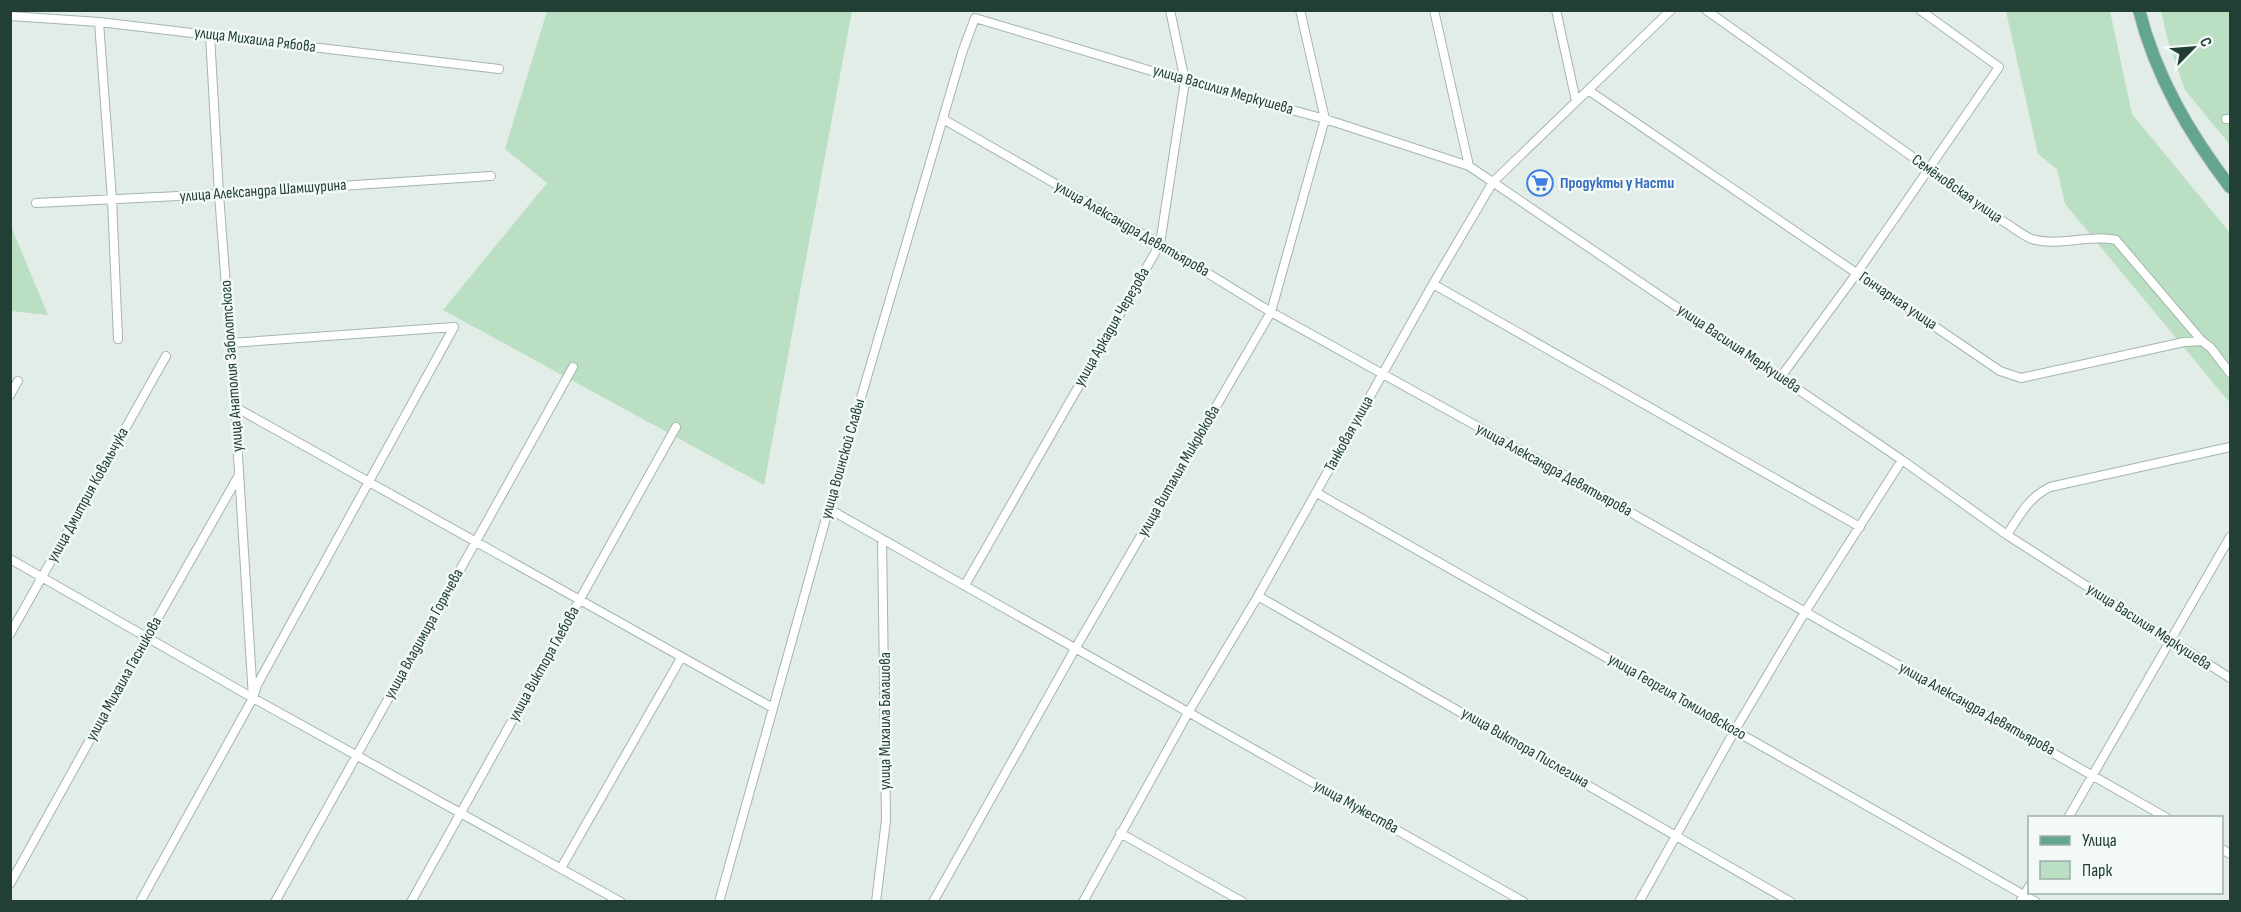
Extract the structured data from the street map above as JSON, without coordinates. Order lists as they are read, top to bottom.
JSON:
{
  "streets": {
    "street": [
      "улица Михаила Рябова",
      "улица Василия Меркушева",
      "Семёновская улица",
      "улица Александра Шамшурина",
      "улица Александра Девятьярова",
      "Гончарная улица",
      "улица Аркадия Черезова",
      "улица Анатолия Заболотского",
      "Танковая улица",
      "улица Воинской Славы",
      "улица Виталия Микрюкова",
      "улица Дмитрия Ковальчука",
      "улица Владимира Горячева",
      "улица Виктора Глебова",
      "улица Михаила Гасникова",
      "улица Георгия Томиловского",
      "улица Михаила Балашова",
      "улица Виктора Пислегина",
      "улица Мужества"
    ]
  },
  "crossings": [
    ["улица Михаила Рябова", "улица Анатолия Заболотского"],
    ["улица Василия Меркушева", "улица Аркадия Черезова"],
    ["улица Василия Меркушева", "Танковая улица"],
    ["улица Василия Меркушева", "улица Воинской Славы"],
    ["улица Василия Меркушева", "улица Виталия Микрюкова"],
    ["Семёновская улица", "Гончарная улица"],
    ["улица Александра Шамшурина", "улица Анатолия Заболотского"],
    ["улица Александра Девятьярова", "улица Аркадия Черезова"],
    ["улица Александра Девятьярова", "Танковая улица"],
    ["улица Александра Девятьярова", "улица Воинской Славы"],
    ["улица Александра Девятьярова", "улица Виталия Микрюкова"],
    ["Гончарная улица", "Танковая улица"],
    ["улица Аркадия Черезова", "улица Мужества"],
    ["улица Анатолия Заболотского", "улица Михаила Гасникова"],
    ["Танковая улица", "улица Георгия Томиловского"],
    ["Танковая улица", "улица Виктора Пислегина"],
    ["Танковая улица", "улица Мужества"],
    ["улица Воинской Славы", "улица Мужества"],
    ["улица Виталия Микрюкова", "улица Мужества"],
    ["улица Михаила Балашова", "улица Мужества"]
  ],
  "places": {
    "supermarket": ["Продукты у Насти"]
  },
  "legend": ["Улица", "Парк"],
  "north": "top right"
}
